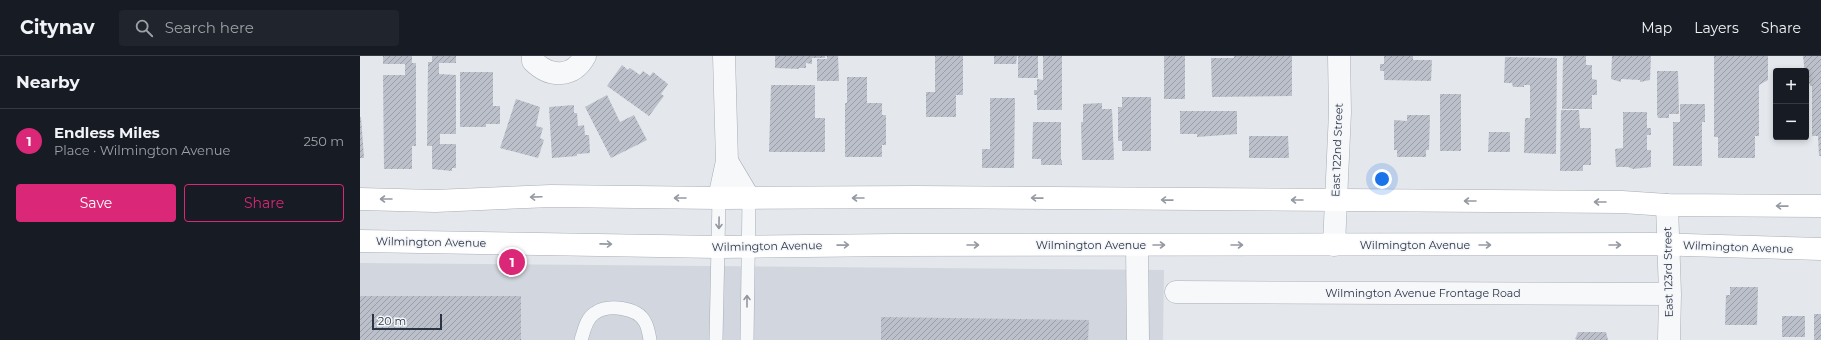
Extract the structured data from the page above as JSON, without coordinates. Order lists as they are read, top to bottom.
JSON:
{
  "streets": {
    "main road": ["Wilmington Avenue"],
    "street": ["East 122nd Street", "East 123rd Street", "Wilmington Avenue Frontage Road"]
  },
  "crossings": [
    ["East 122nd Street", "Wilmington Avenue"],
    ["Wilmington Avenue", "East 123rd Street"],
    ["East 123rd Street", "Wilmington Avenue Frontage Road"]
  ],
  "scale_bar": "20 m",
  "page": {
    "header": "Citynav",
    "search": "Search here",
    "nav": ["Map", "Layers", "Share"],
    "heading": "Nearby",
    "map_buttons": ["+", "−"],
    "list": [
      {
        "mark": "1",
        "name": "Endless Miles",
        "note": "Place · Wilmington Avenue",
        "value": "250 m"
      }
    ],
    "buttons": ["Save", "Share"],
    "pins": "1",
    "scale": "20 m"
  }
}
